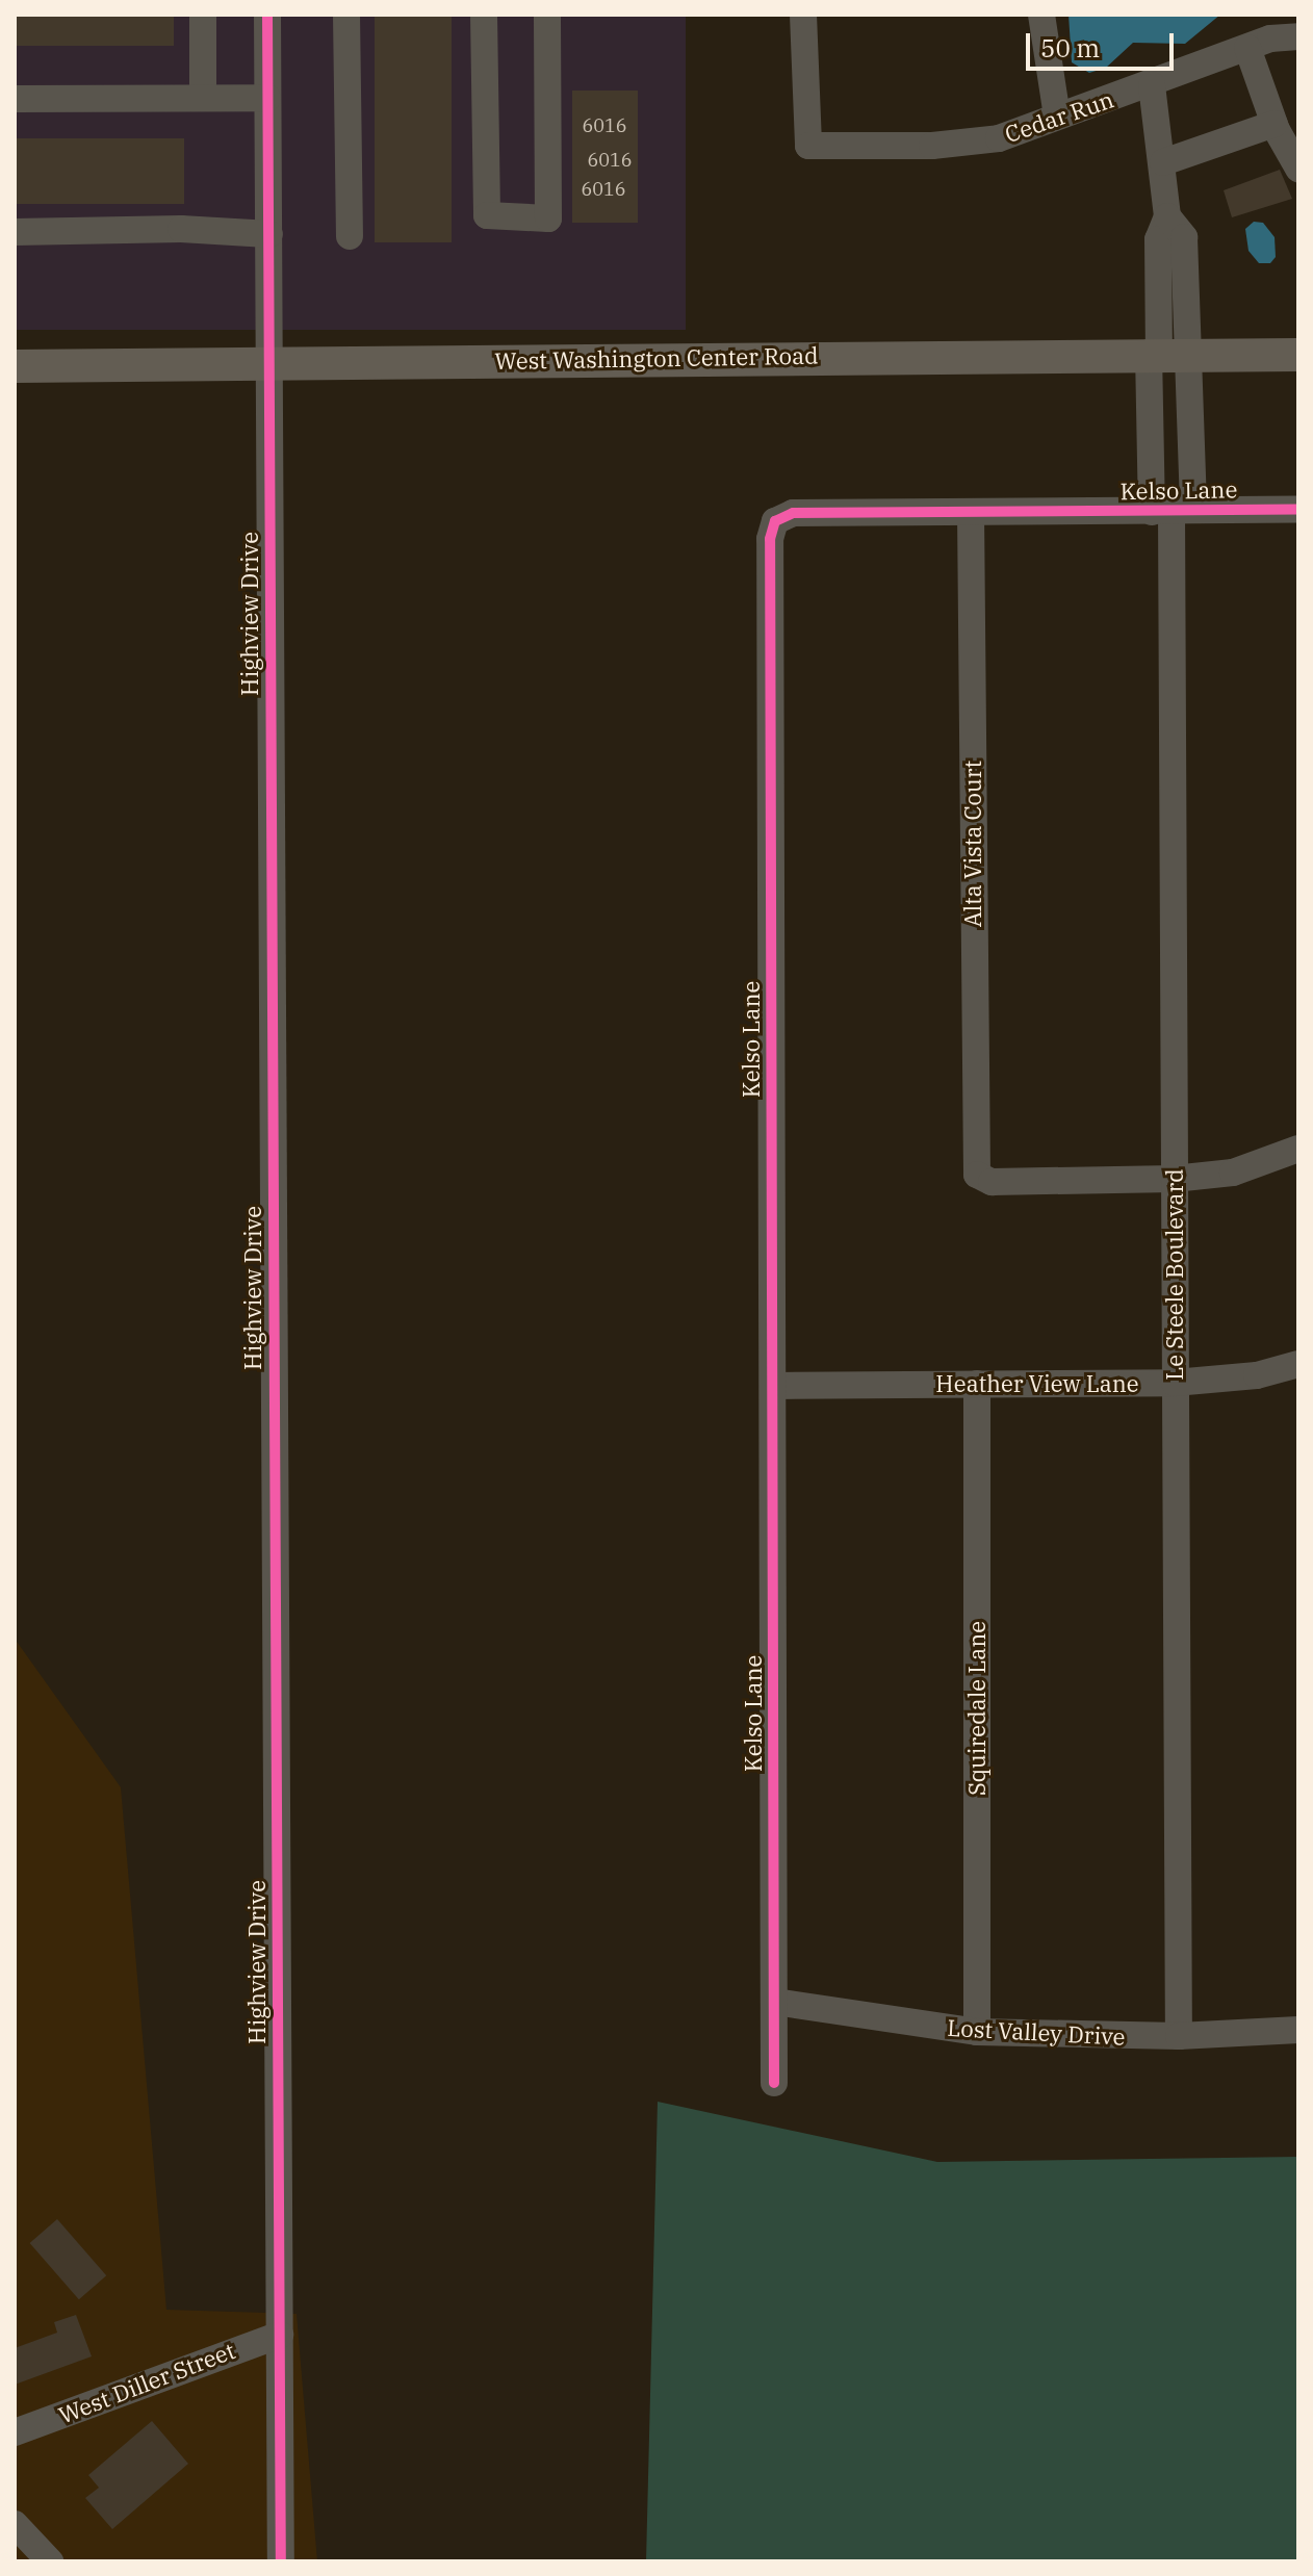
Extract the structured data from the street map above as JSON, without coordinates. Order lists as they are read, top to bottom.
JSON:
{
  "streets": {
    "main road": ["West Washington Center Road"],
    "street": [
      "Cedar Run",
      "Kelso Lane",
      "Highview Drive",
      "Alta Vista Court",
      "Le Steele Boulevard",
      "Heather View Lane",
      "Squiredale Lane",
      "Lost Valley Drive",
      "West Diller Street"
    ]
  },
  "crossings": [
    ["West Washington Center Road", "Highview Drive"],
    ["West Washington Center Road", "Le Steele Boulevard"],
    ["Kelso Lane", "Alta Vista Court"],
    ["Kelso Lane", "Le Steele Boulevard"],
    ["Kelso Lane", "Heather View Lane"],
    ["Kelso Lane", "Lost Valley Drive"],
    ["Highview Drive", "West Diller Street"],
    ["Alta Vista Court", "Le Steele Boulevard"],
    ["Le Steele Boulevard", "Heather View Lane"],
    ["Le Steele Boulevard", "Lost Valley Drive"],
    ["Heather View Lane", "Squiredale Lane"],
    ["Squiredale Lane", "Lost Valley Drive"]
  ],
  "house_numbers": ["6016", "6016", "6016"],
  "scale_bar": "50 m"
}
